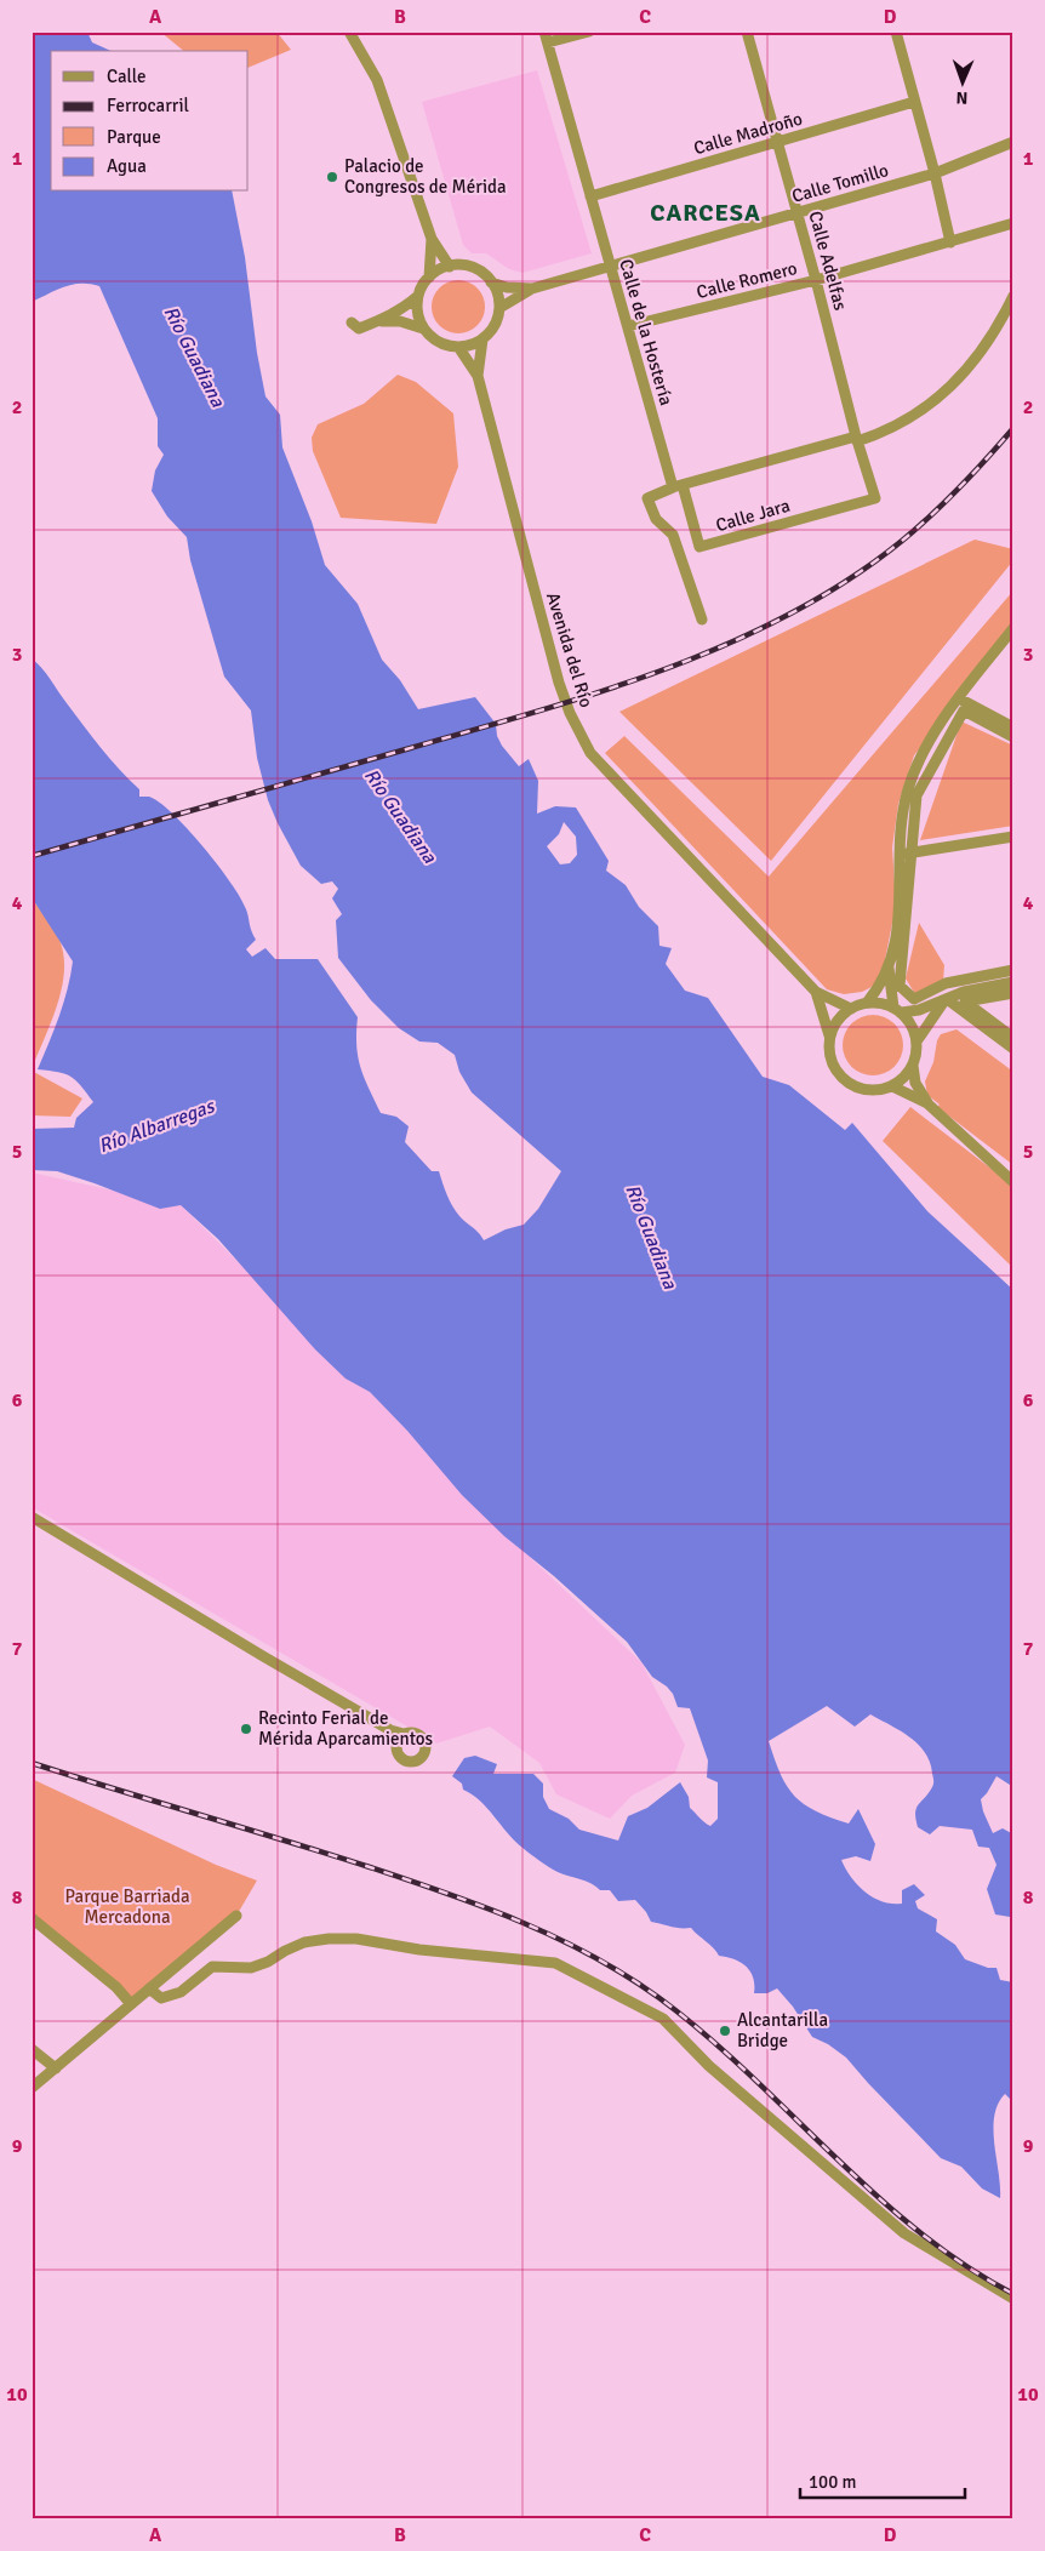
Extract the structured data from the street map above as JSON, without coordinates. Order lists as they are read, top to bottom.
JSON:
{
  "streets": {
    "street": [
      "Calle Madroño",
      "Calle Tomillo",
      "Calle Adelfas",
      "Calle Romero",
      "Calle de la Hostería",
      "Calle Jara",
      "Avenida del Río"
    ]
  },
  "crossings": [
    ["Calle Madroño", "Calle Adelfas"],
    ["Calle Madroño", "Calle de la Hostería"],
    ["Calle Tomillo", "Calle Adelfas"],
    ["Calle Tomillo", "Calle de la Hostería"],
    ["Calle Tomillo", "Avenida del Río"],
    ["Calle Adelfas", "Calle Romero"],
    ["Calle Adelfas", "Calle Jara"],
    ["Calle Romero", "Calle de la Hostería"],
    ["Calle de la Hostería", "Calle Jara"]
  ],
  "districts": ["CARCESA"],
  "water": ["Río Guadiana", "Río Albarregas"],
  "parks": ["Parque Barriada Mercadona"],
  "places": ["Palacio de Congresos de Mérida", "Recinto Ferial de Mérida Aparcamientos", "Alcantarilla Bridge"],
  "legend": [
    "Calle",
    "Ferrocarril",
    "Parque",
    "Agua"
  ],
  "scale_bar": "100 m",
  "north": "bottom",
  "grid": {
    "columns": [
      "A",
      "B",
      "C",
      "D"
    ],
    "rows": [
      "1",
      "2",
      "3",
      "4",
      "5",
      "6",
      "7",
      "8",
      "9",
      "10"
    ]
  }
}
